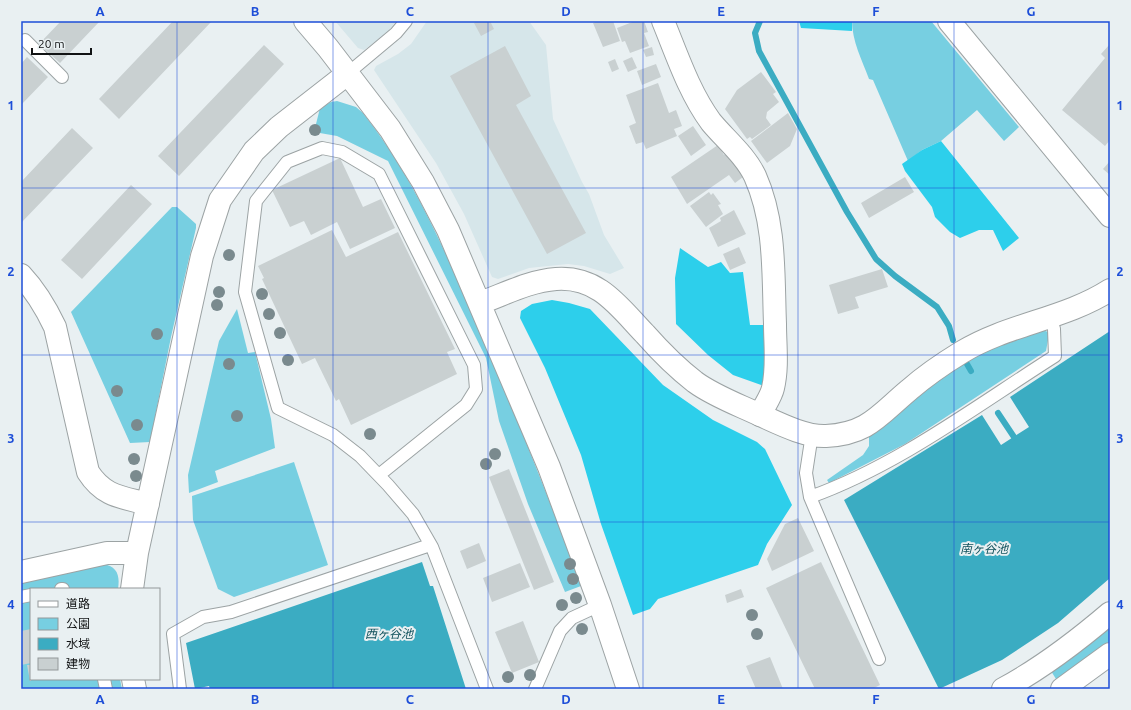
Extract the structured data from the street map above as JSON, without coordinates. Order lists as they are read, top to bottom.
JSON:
{
  "water": ["南ヶ谷池", "西ヶ谷池"],
  "legend": [
    "道路",
    "公園",
    "水域",
    "建物"
  ],
  "scale_bar": "20 m",
  "grid": {
    "columns": [
      "A",
      "B",
      "C",
      "D",
      "E",
      "F",
      "G"
    ],
    "rows": [
      "1",
      "2",
      "3",
      "4"
    ]
  }
}
